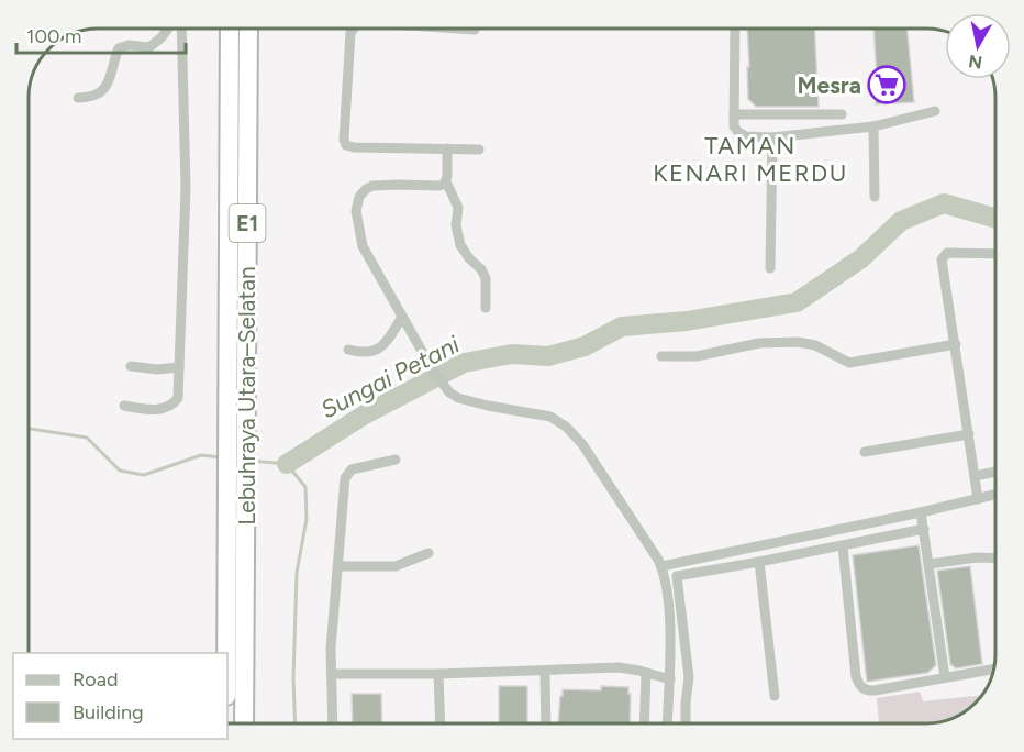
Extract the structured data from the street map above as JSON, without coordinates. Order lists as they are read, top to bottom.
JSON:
{
  "streets": {
    "highway": ["E1", "Lebuhraya Utara–Selatan"]
  },
  "districts": ["TAMAN KENARI MERDU"],
  "water": ["Sungai Petani"],
  "places": {
    "supermarket": ["Mesra"]
  },
  "legend": ["Road", "Building"],
  "scale_bar": "100 m",
  "north": "bottom"
}
